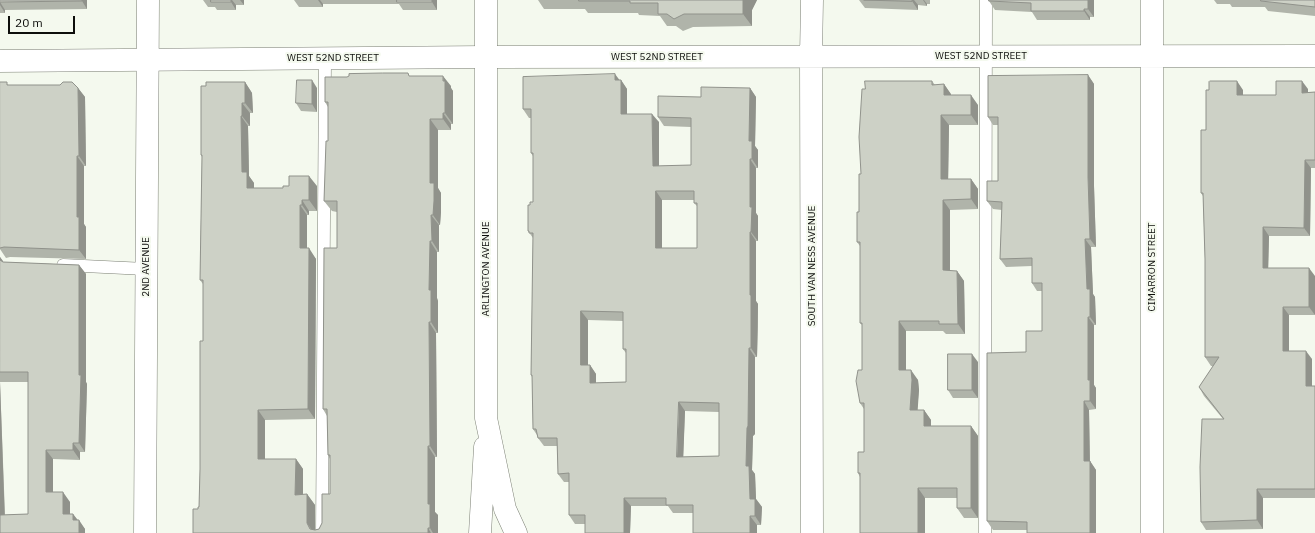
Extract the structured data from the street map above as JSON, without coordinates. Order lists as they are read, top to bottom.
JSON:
{
  "streets": {
    "street": [
      "WEST 52ND STREET",
      "SOUTH VAN NESS AVENUE",
      "2ND AVENUE",
      "CIMARRON STREET",
      "ARLINGTON AVENUE"
    ]
  },
  "crossings": [
    ["WEST 52ND STREET", "SOUTH VAN NESS AVENUE"],
    ["WEST 52ND STREET", "2ND AVENUE"],
    ["WEST 52ND STREET", "CIMARRON STREET"],
    ["WEST 52ND STREET", "ARLINGTON AVENUE"]
  ],
  "scale_bar": "20 m"
}
